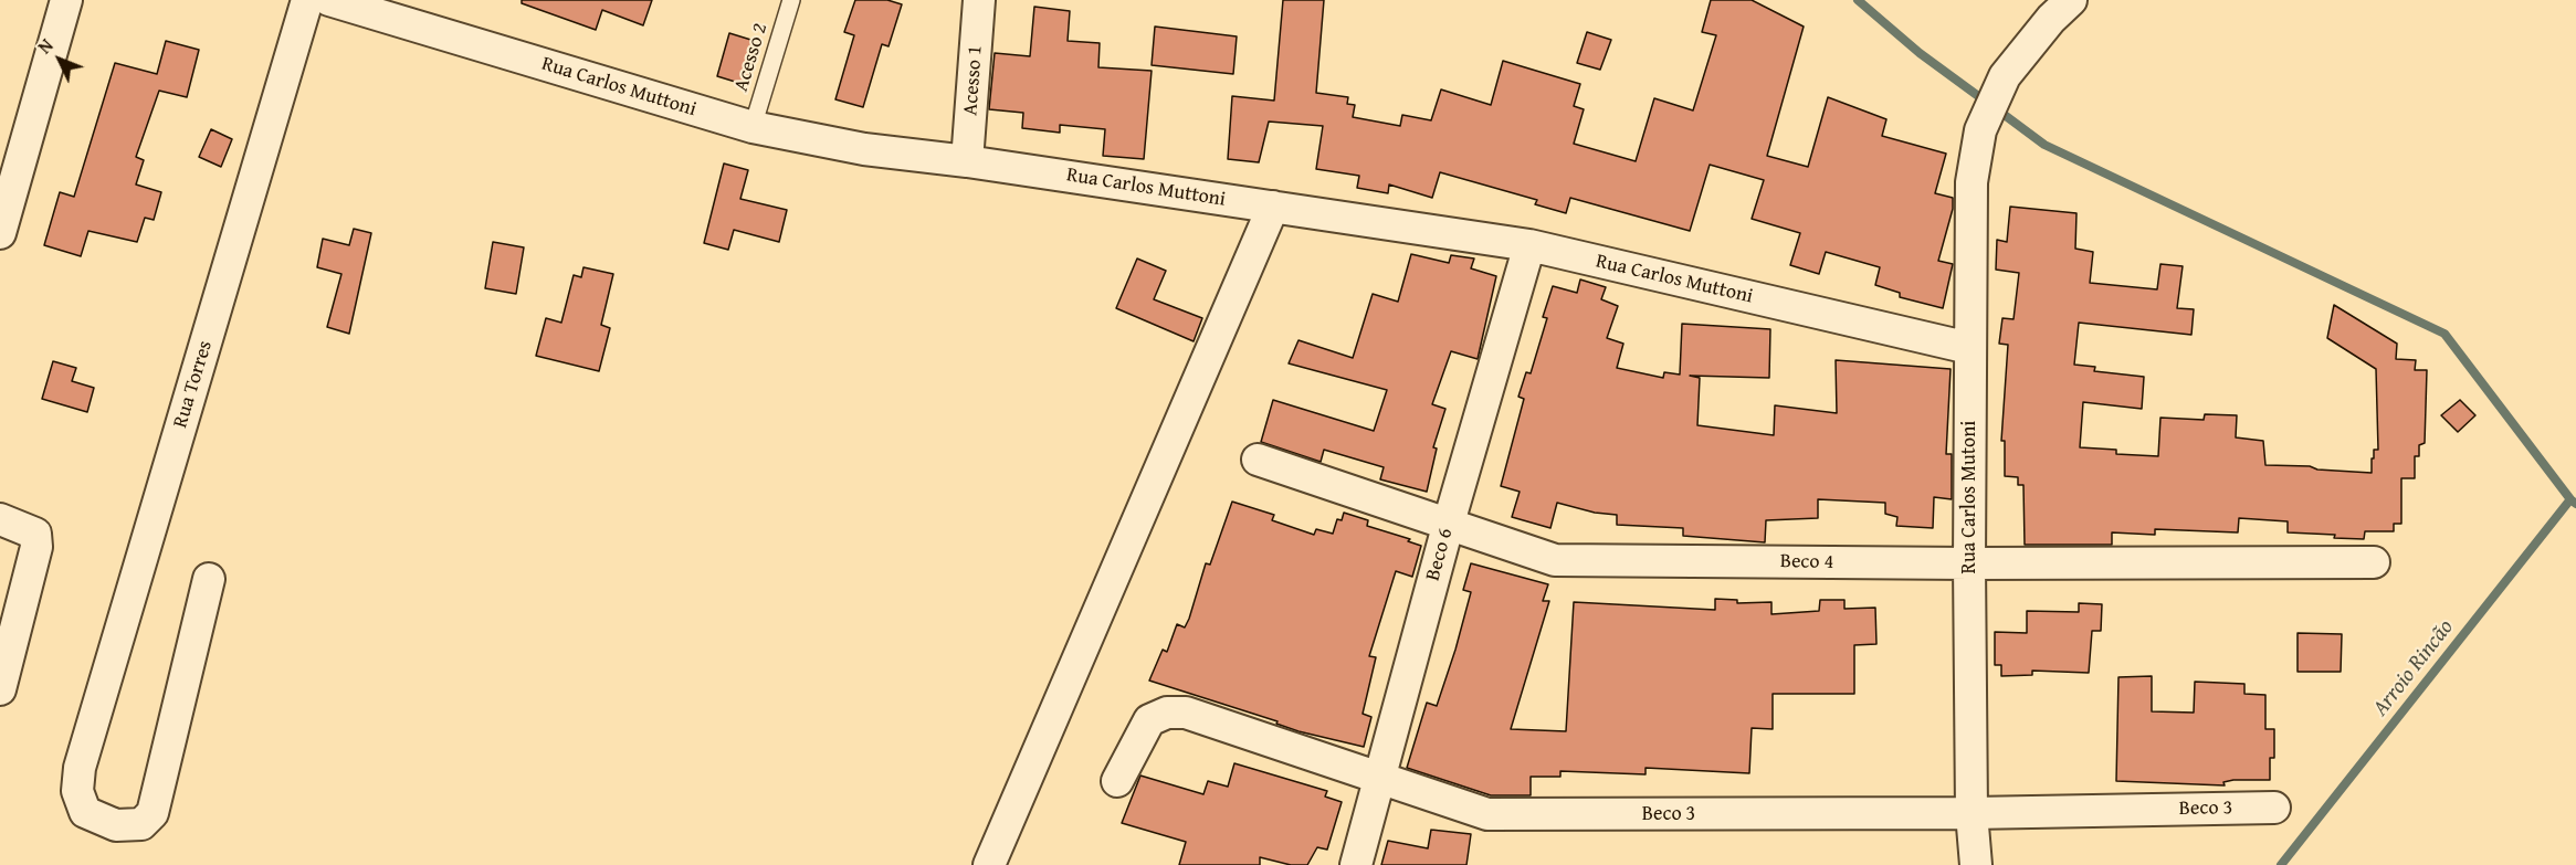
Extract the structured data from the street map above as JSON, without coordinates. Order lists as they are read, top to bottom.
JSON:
{
  "streets": {
    "street": [
      "Acesso 1",
      "Rua Carlos Muttoni",
      "Rua Torres",
      "Rua Carlos Mutoni",
      "Beco 6",
      "Beco 4",
      "Beco 3"
    ],
    "lane": ["Acesso 2"]
  },
  "crossings": [
    ["Acesso 2", "Rua Carlos Muttoni"],
    ["Acesso 1", "Rua Carlos Muttoni"],
    ["Rua Carlos Muttoni", "Rua Carlos Mutoni"],
    ["Rua Carlos Muttoni", "Beco 6"],
    ["Rua Carlos Mutoni", "Beco 4"],
    ["Rua Carlos Mutoni", "Beco 3"],
    ["Beco 6", "Beco 4"],
    ["Beco 6", "Beco 3"]
  ],
  "water": ["Arroio Rincão"],
  "north": "top left"
}
